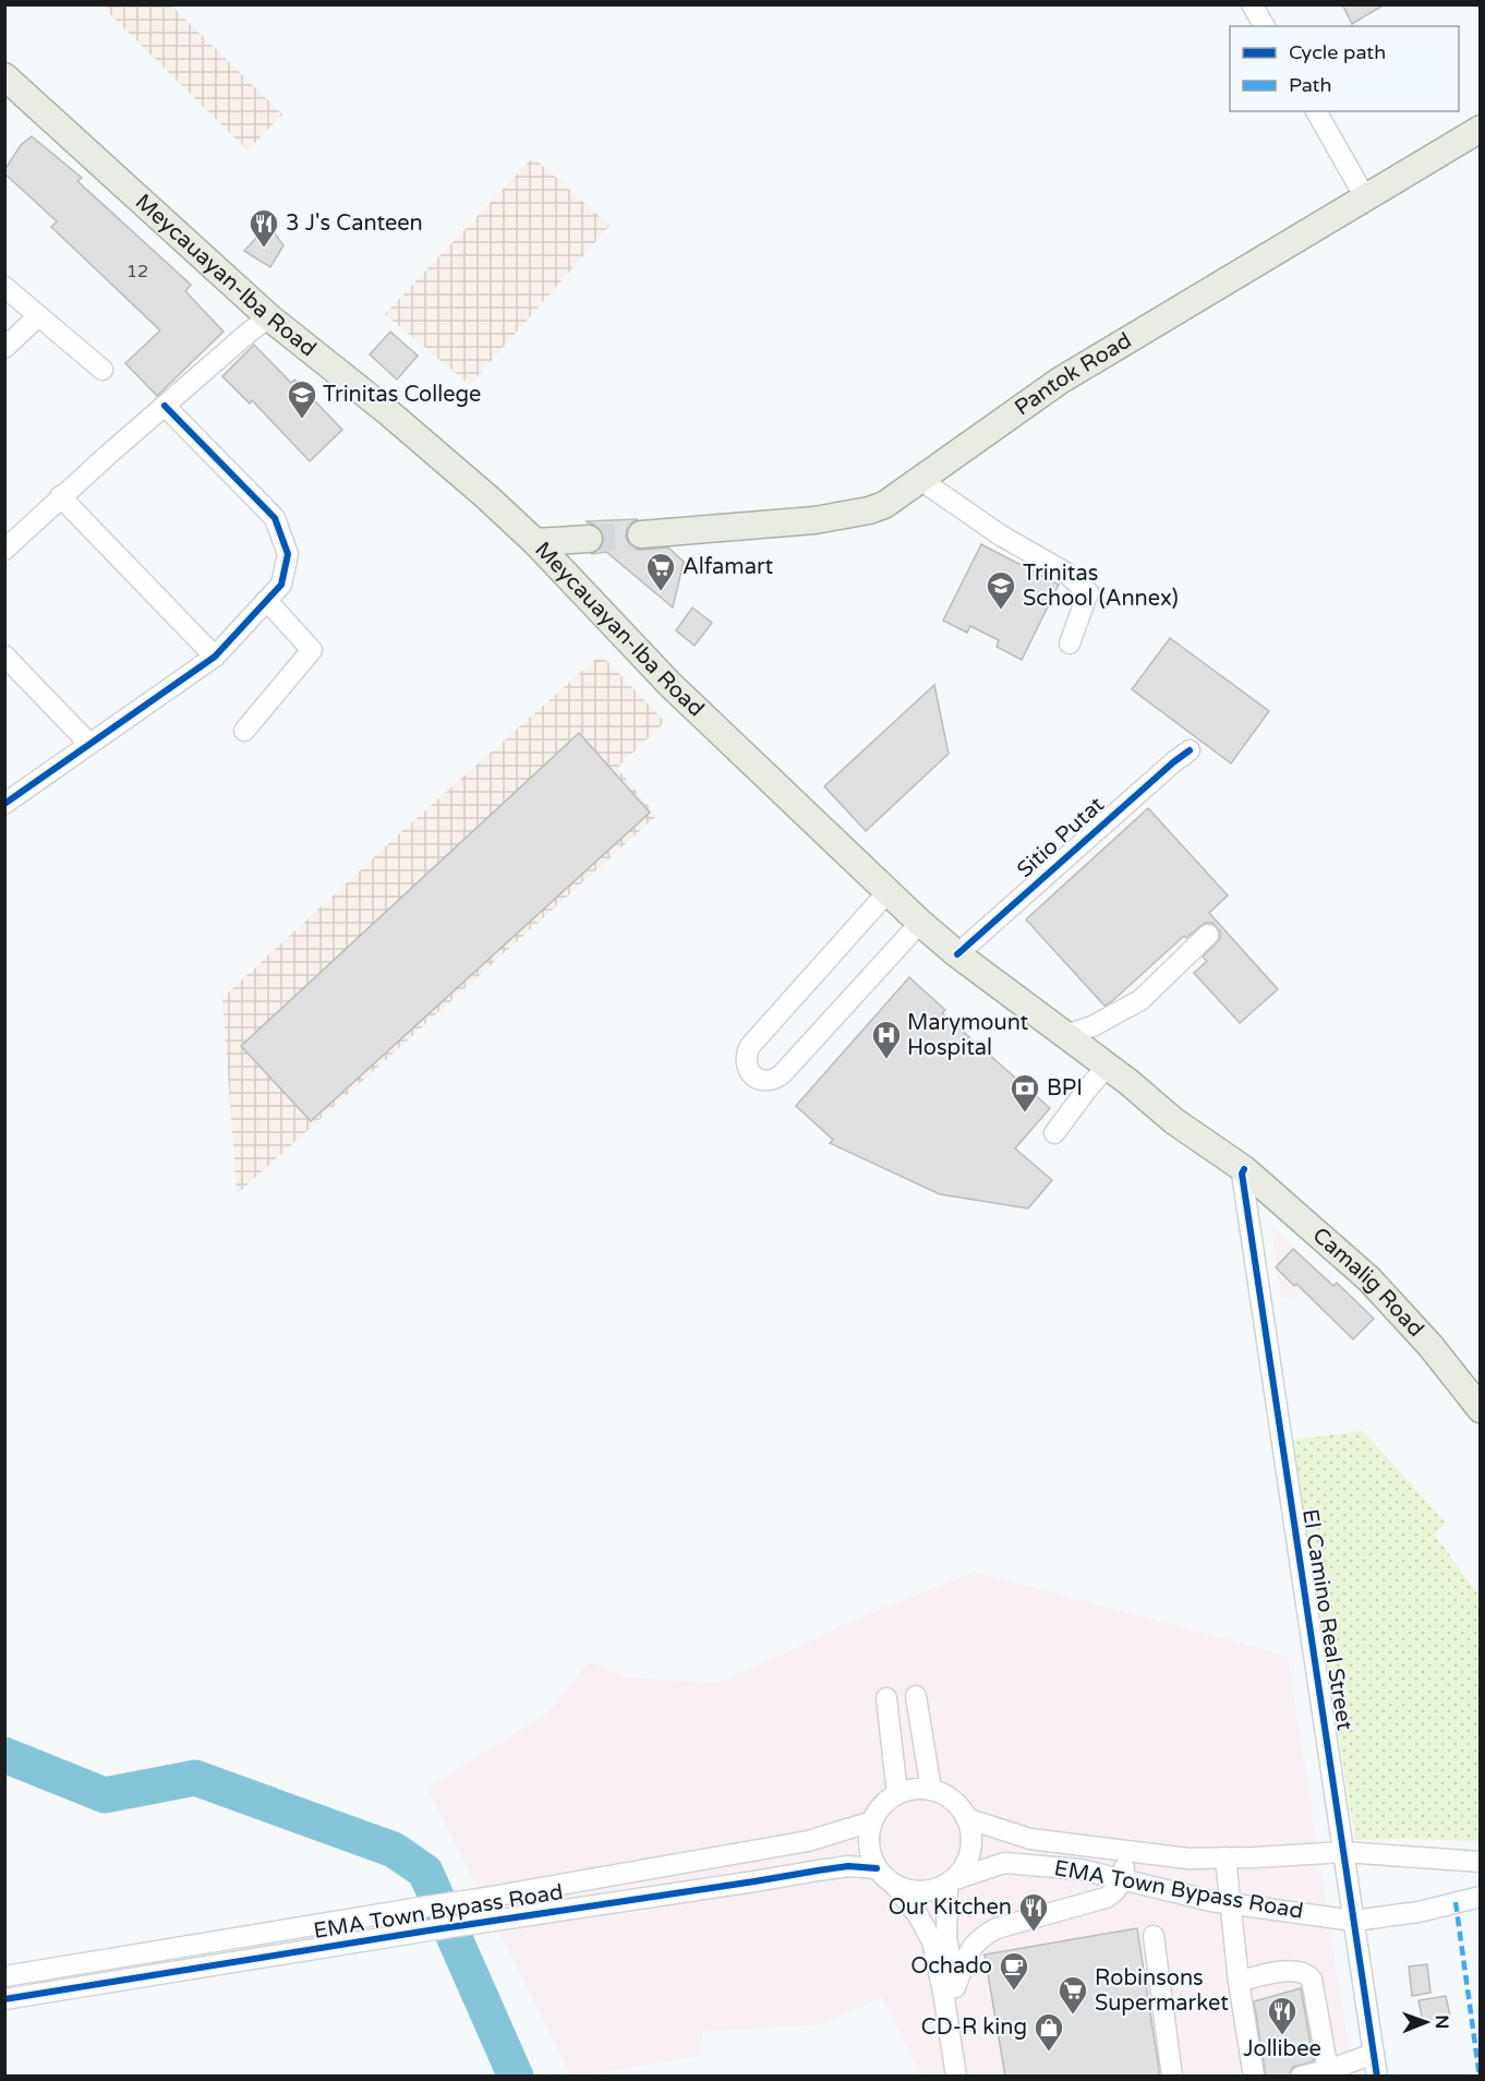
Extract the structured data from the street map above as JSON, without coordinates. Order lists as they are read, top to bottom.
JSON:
{
  "streets": {
    "main road": ["Meycauayan-Iba Road", "Pantok Road", "Camalig Road"],
    "street": ["Sitio Putat", "El Camino Real Street", "EMA Town Bypass Road"]
  },
  "crossings": [
    ["Meycauayan-Iba Road", "Sitio Putat"],
    ["Meycauayan-Iba Road", "Camalig Road"],
    ["Meycauayan-Iba Road", "El Camino Real Street"],
    ["Camalig Road", "El Camino Real Street"],
    ["El Camino Real Street", "EMA Town Bypass Road"]
  ],
  "places": {
    "restaurant": ["3 J's Canteen", "Our Kitchen", "Jollibee"],
    "school or university": ["Trinitas College", "Trinitas School (Annex)"],
    "supermarket": ["Alfamart", "Robinsons Supermarket"],
    "hospital": ["Marymount Hospital"],
    "bank": ["BPI"],
    "cafe": ["Ochado"],
    "shop": ["CD-R king"]
  },
  "house_numbers": ["12"],
  "legend": ["Cycle path", "Path"],
  "north": "right"
}
